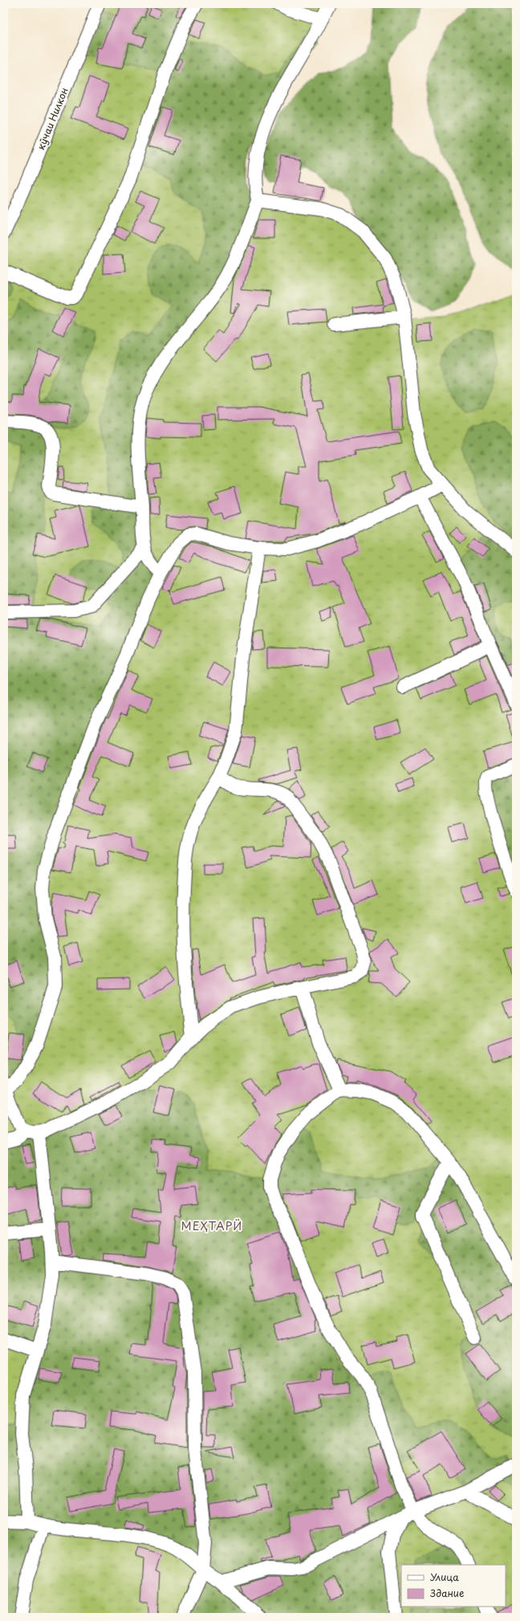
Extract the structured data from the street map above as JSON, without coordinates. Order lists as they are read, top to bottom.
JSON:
{
  "streets": {
    "street": ["кӯчаи Нилкон"]
  },
  "districts": ["МЕҲТАРӢ"],
  "legend": ["Улица", "Здание"]
}
